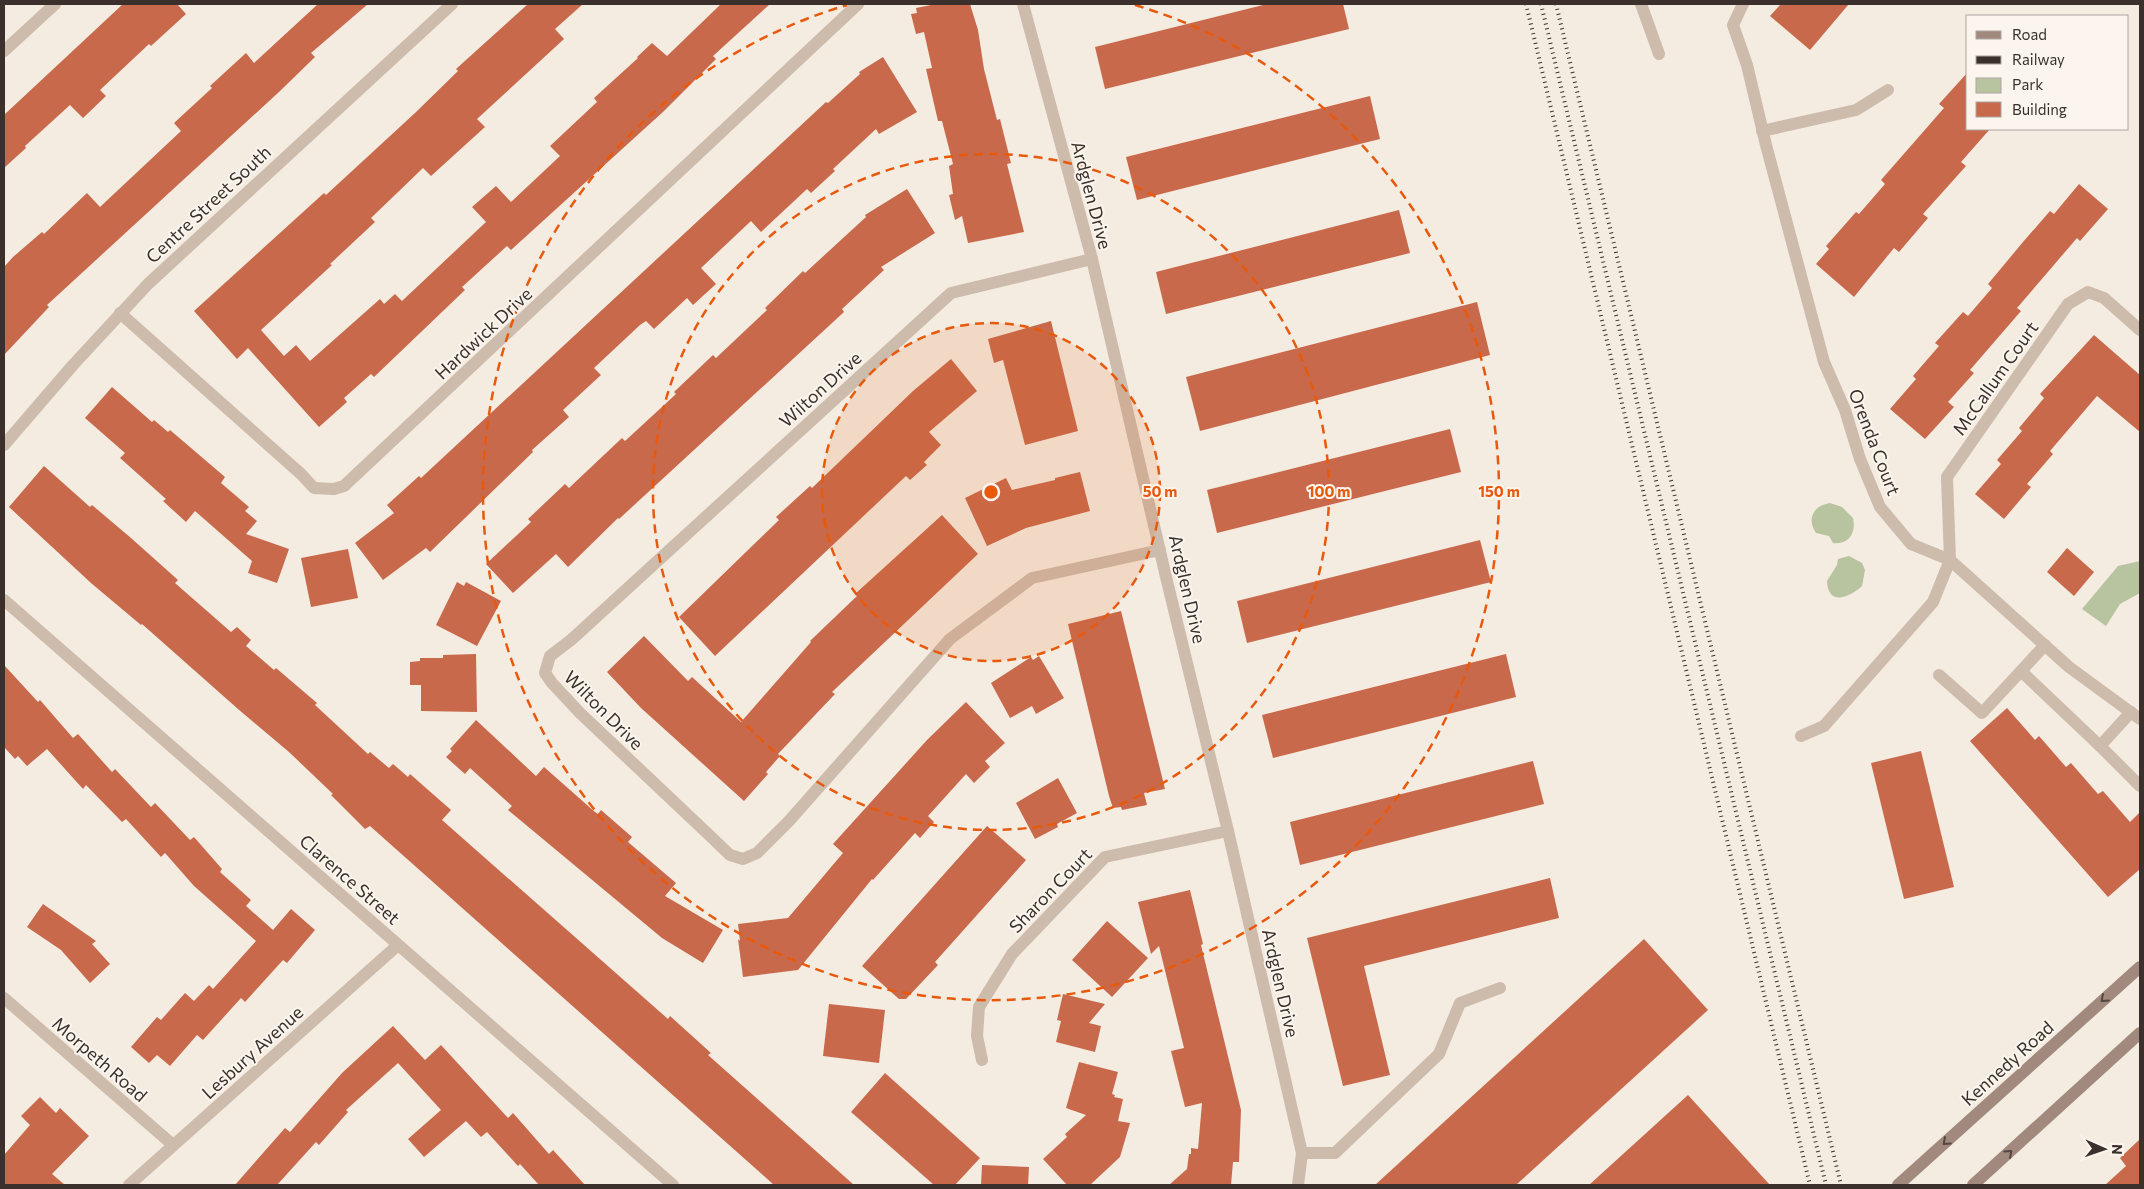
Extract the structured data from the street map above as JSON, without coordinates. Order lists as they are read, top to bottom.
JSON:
{
  "streets": {
    "main road": ["Kennedy Road"],
    "street": [
      "Ardglen Drive",
      "Centre Street South",
      "Hardwick Drive",
      "McCallum Court",
      "Wilton Drive",
      "Orenda Court",
      "Clarence Street",
      "Sharon Court",
      "Lesbury Avenue",
      "Morpeth Road"
    ]
  },
  "crossings": [
    ["Ardglen Drive", "Wilton Drive"],
    ["Ardglen Drive", "Sharon Court"],
    ["Centre Street South", "Hardwick Drive"],
    ["McCallum Court", "Orenda Court"],
    ["Clarence Street", "Lesbury Avenue"],
    ["Lesbury Avenue", "Morpeth Road"]
  ],
  "legend": [
    "Road",
    "Railway",
    "Park",
    "Building"
  ],
  "north": "right",
  "rings": ["50 m", "100 m", "150 m"]
}
